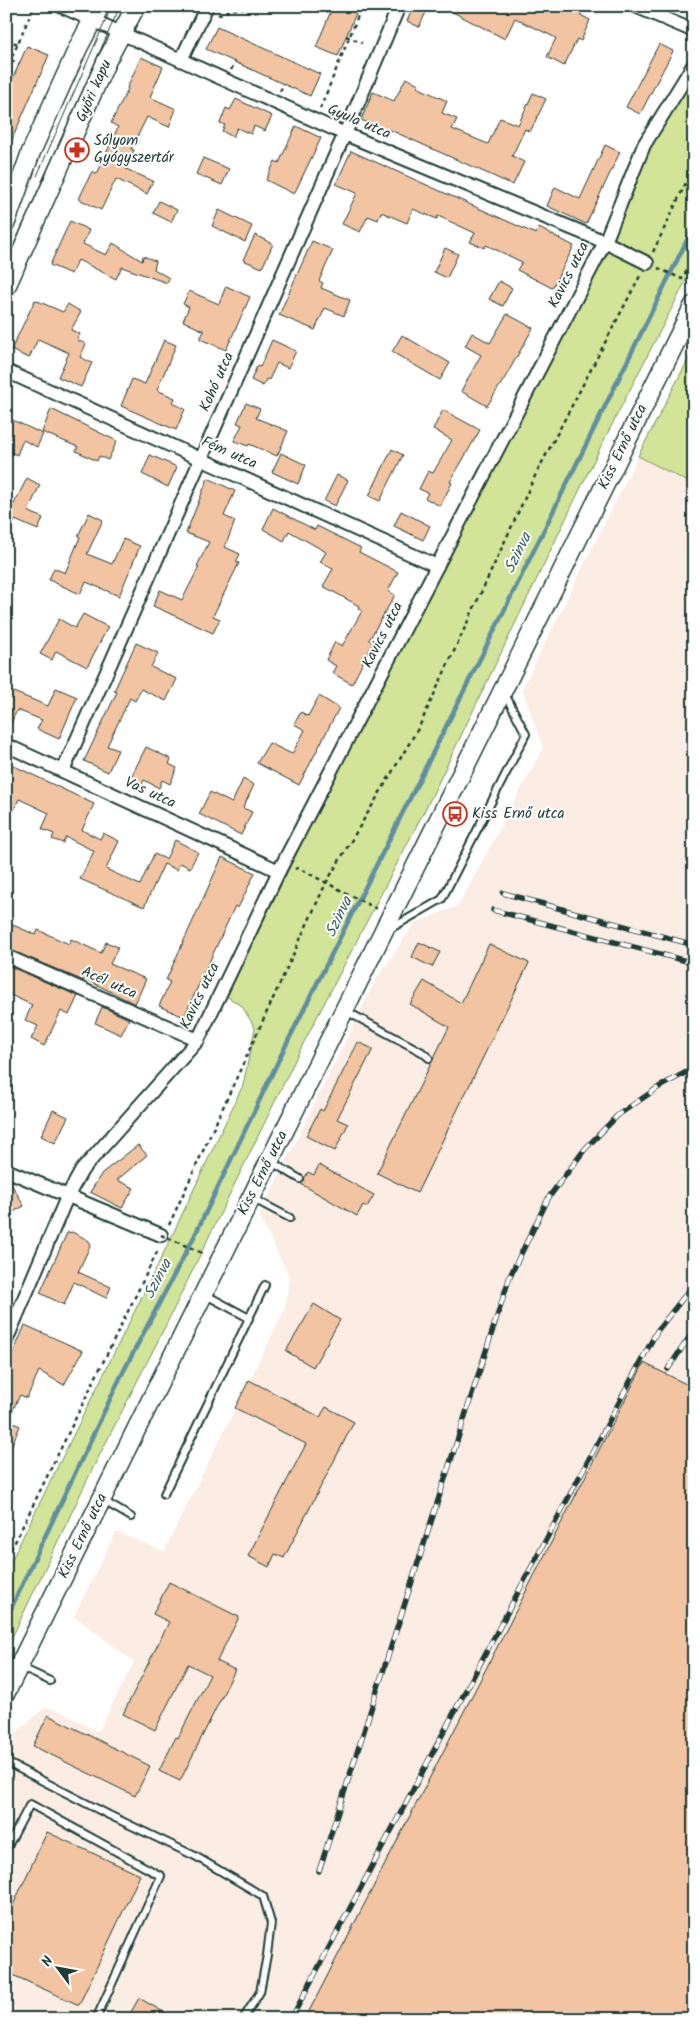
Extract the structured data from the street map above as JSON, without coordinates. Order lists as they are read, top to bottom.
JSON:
{
  "streets": {
    "street": [
      "Győri kapu",
      "Gyula utca",
      "Kavics utca",
      "Kohó utca",
      "Kiss Ernő utca",
      "Fém utca",
      "Vas utca",
      "Acél utca"
    ]
  },
  "crossings": [
    ["Győri kapu", "Gyula utca"],
    ["Gyula utca", "Kavics utca"],
    ["Gyula utca", "Kohó utca"],
    ["Kavics utca", "Fém utca"],
    ["Kavics utca", "Vas utca"],
    ["Kavics utca", "Acél utca"],
    ["Kohó utca", "Fém utca"],
    ["Kohó utca", "Vas utca"]
  ],
  "water": ["Szinva"],
  "places": {
    "pharmacy": ["Sólyom Gyógyszertár"],
    "bus stop": ["Kiss Ernő utca"]
  },
  "north": "top left"
}
